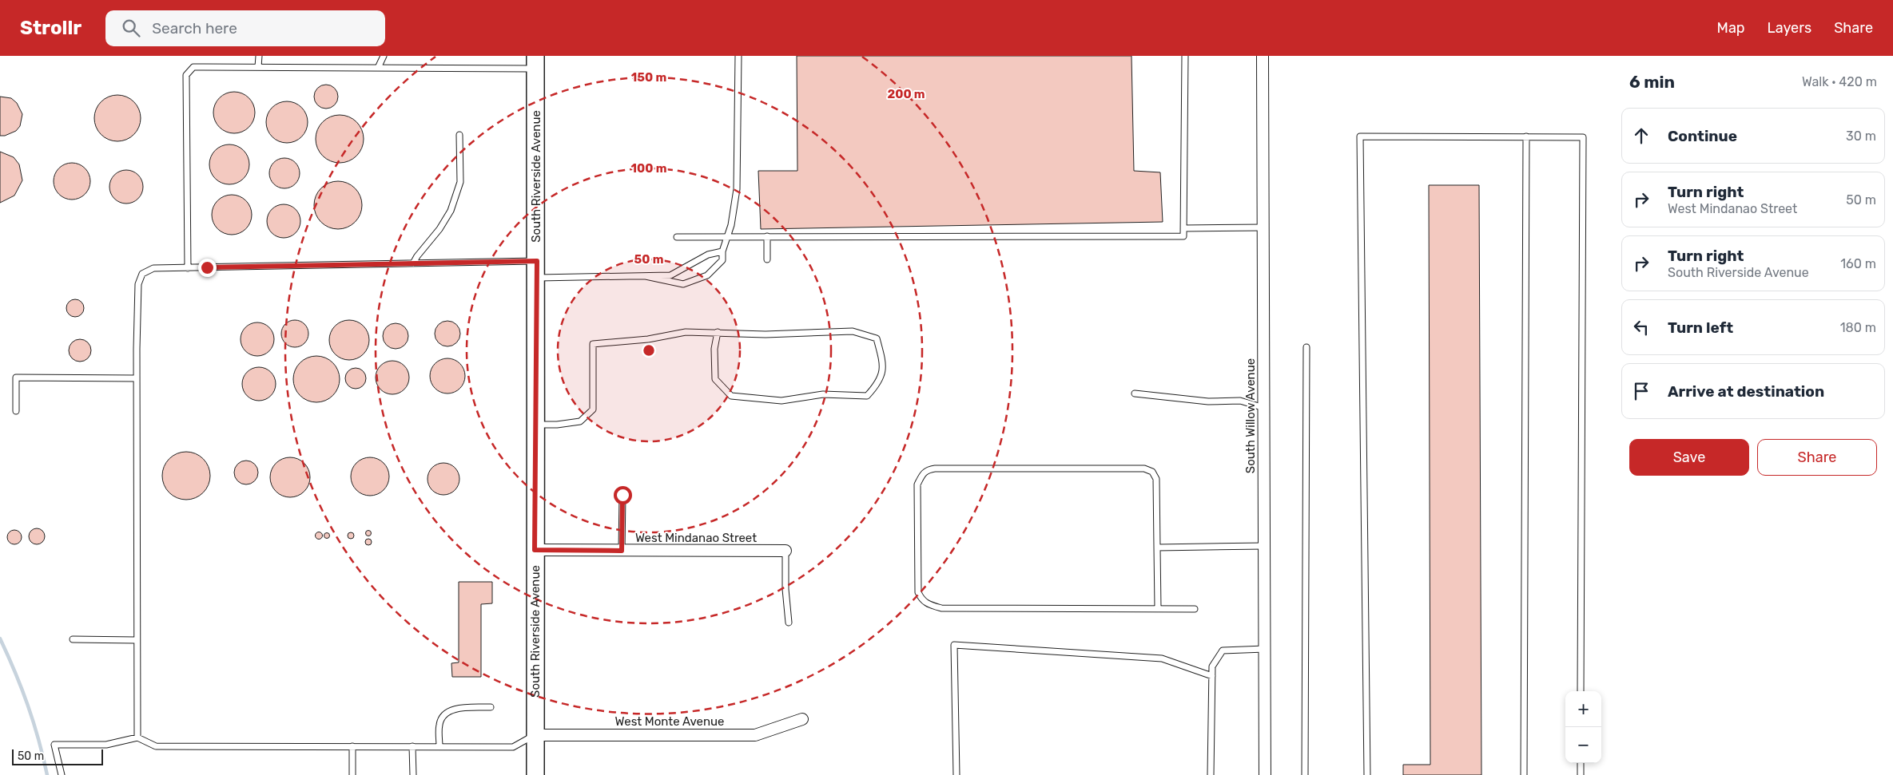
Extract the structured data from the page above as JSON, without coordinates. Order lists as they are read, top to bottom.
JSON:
{
  "streets": {
    "main road": ["South Riverside Avenue"],
    "street": ["South Willow Avenue", "West Mindanao Street", "West Monte Avenue"]
  },
  "crossings": [
    ["South Riverside Avenue", "West Mindanao Street"],
    ["South Riverside Avenue", "West Monte Avenue"]
  ],
  "scale_bar": "50 m",
  "page": {
    "header": "Strollr",
    "search": "Search here",
    "nav": ["Map", "Layers", "Share"],
    "heading": ["6 min", "Walk · 420 m"],
    "list": [
      ["Continue", "30 m"],
      ["Turn right", "West Mindanao Street", "50 m"],
      ["Turn right", "South Riverside Avenue", "160 m"],
      ["Turn left", "180 m"],
      "Arrive at destination"
    ],
    "buttons": ["Save", "Share"],
    "map_buttons": ["+", "−"],
    "scale": "50 m"
  },
  "rings": [
    "150 m",
    "200 m",
    "100 m",
    "50 m"
  ]
}
